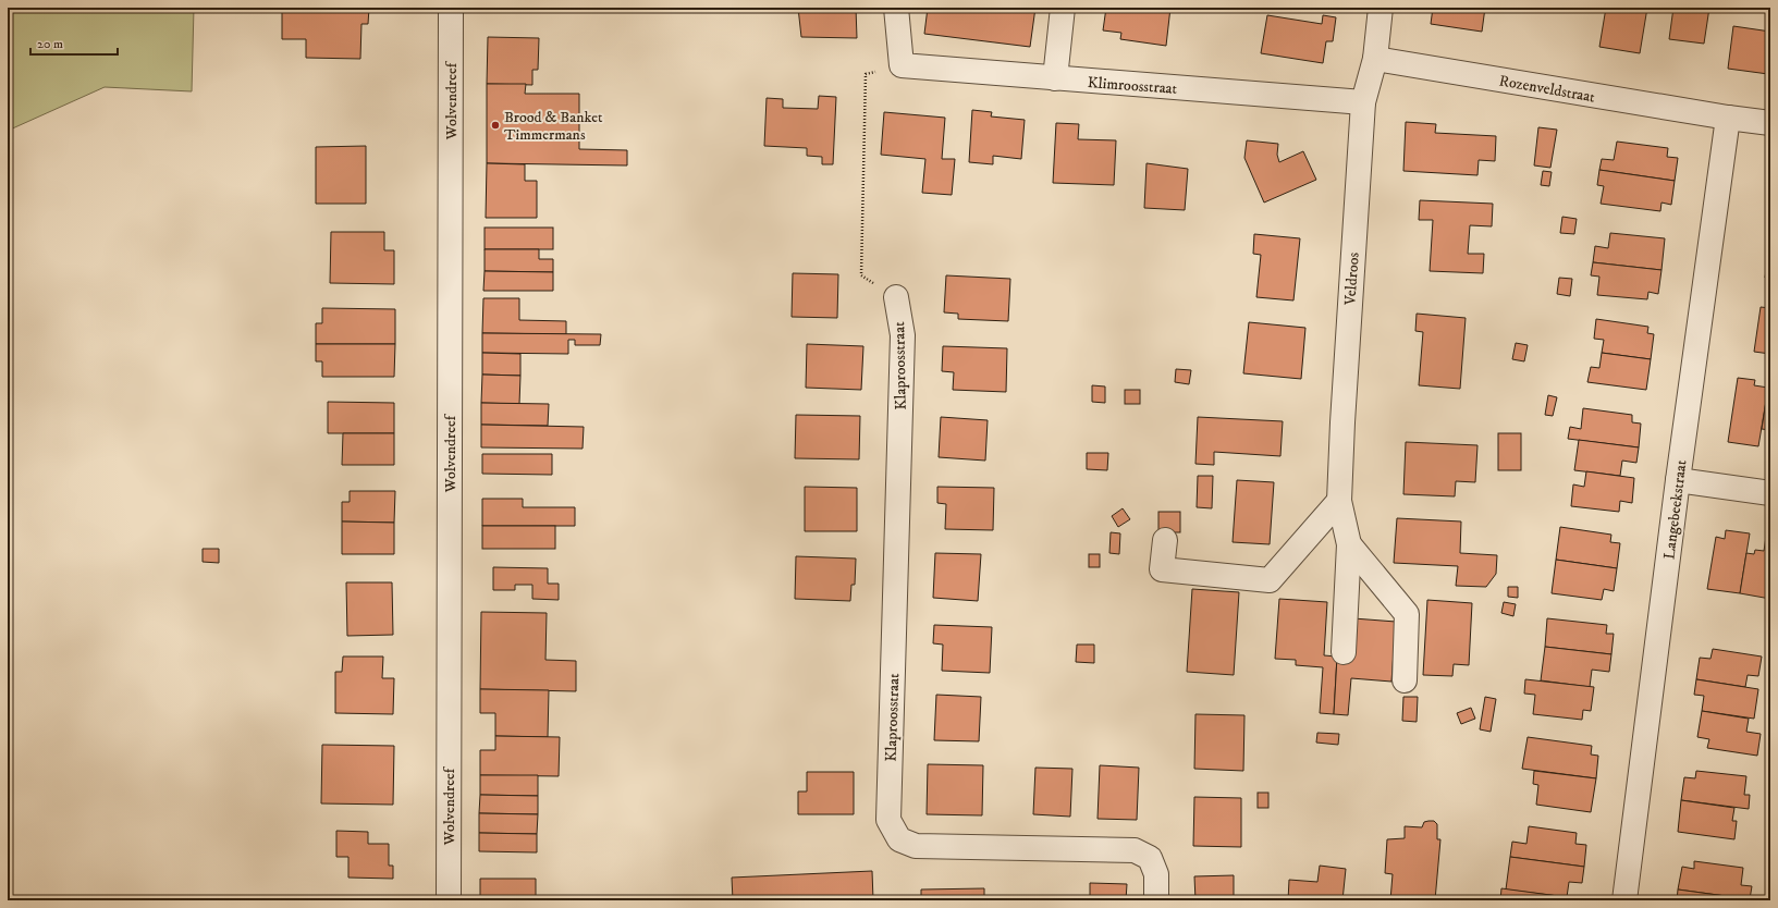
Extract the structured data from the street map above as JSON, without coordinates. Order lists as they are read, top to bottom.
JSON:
{
  "streets": {
    "street": [
      "Klimroosstraat",
      "Rozenveldstraat",
      "Wolvendreef",
      "Veldroos",
      "Klaproosstraat",
      "Langebeekstraat"
    ]
  },
  "crossings": [
    ["Klimroosstraat", "Veldroos"],
    ["Rozenveldstraat", "Veldroos"],
    ["Rozenveldstraat", "Langebeekstraat"]
  ],
  "places": ["Brood & Banket Timmermans"],
  "scale_bar": "20 m"
}
